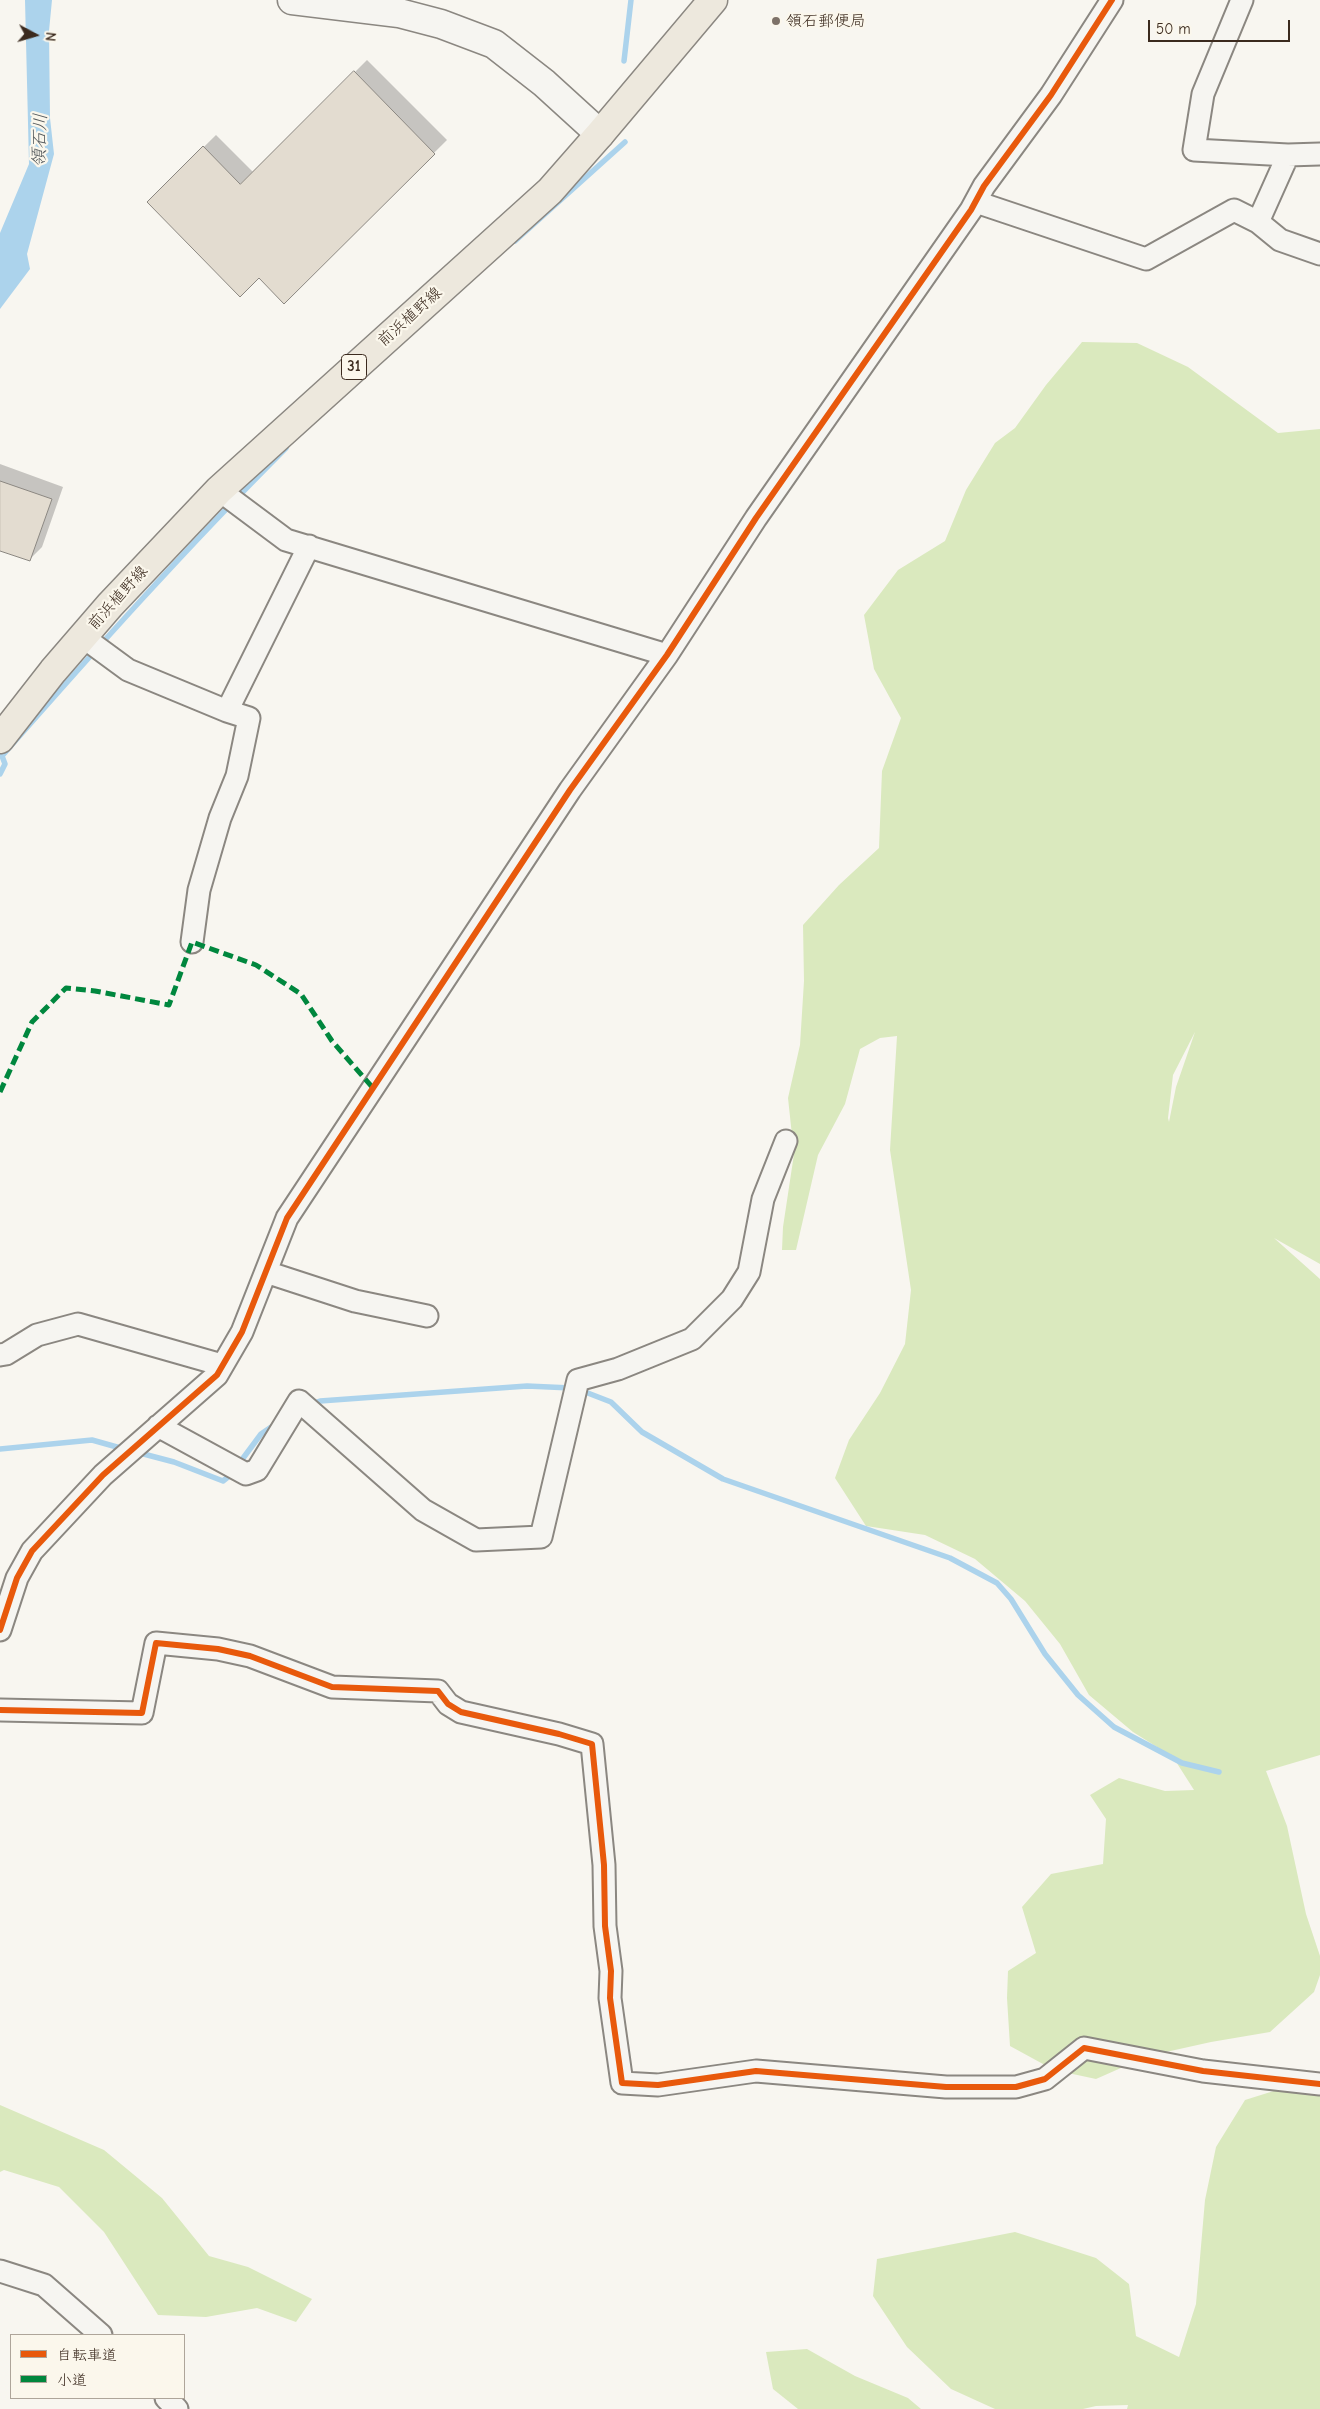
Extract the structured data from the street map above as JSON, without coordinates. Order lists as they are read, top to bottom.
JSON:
{
  "streets": {
    "main road": ["前浜植野線", "31"]
  },
  "water": ["領石川"],
  "places": ["領石郵便局"],
  "legend": ["自転車道", "小道"],
  "scale_bar": "50 m",
  "north": "right"
}
